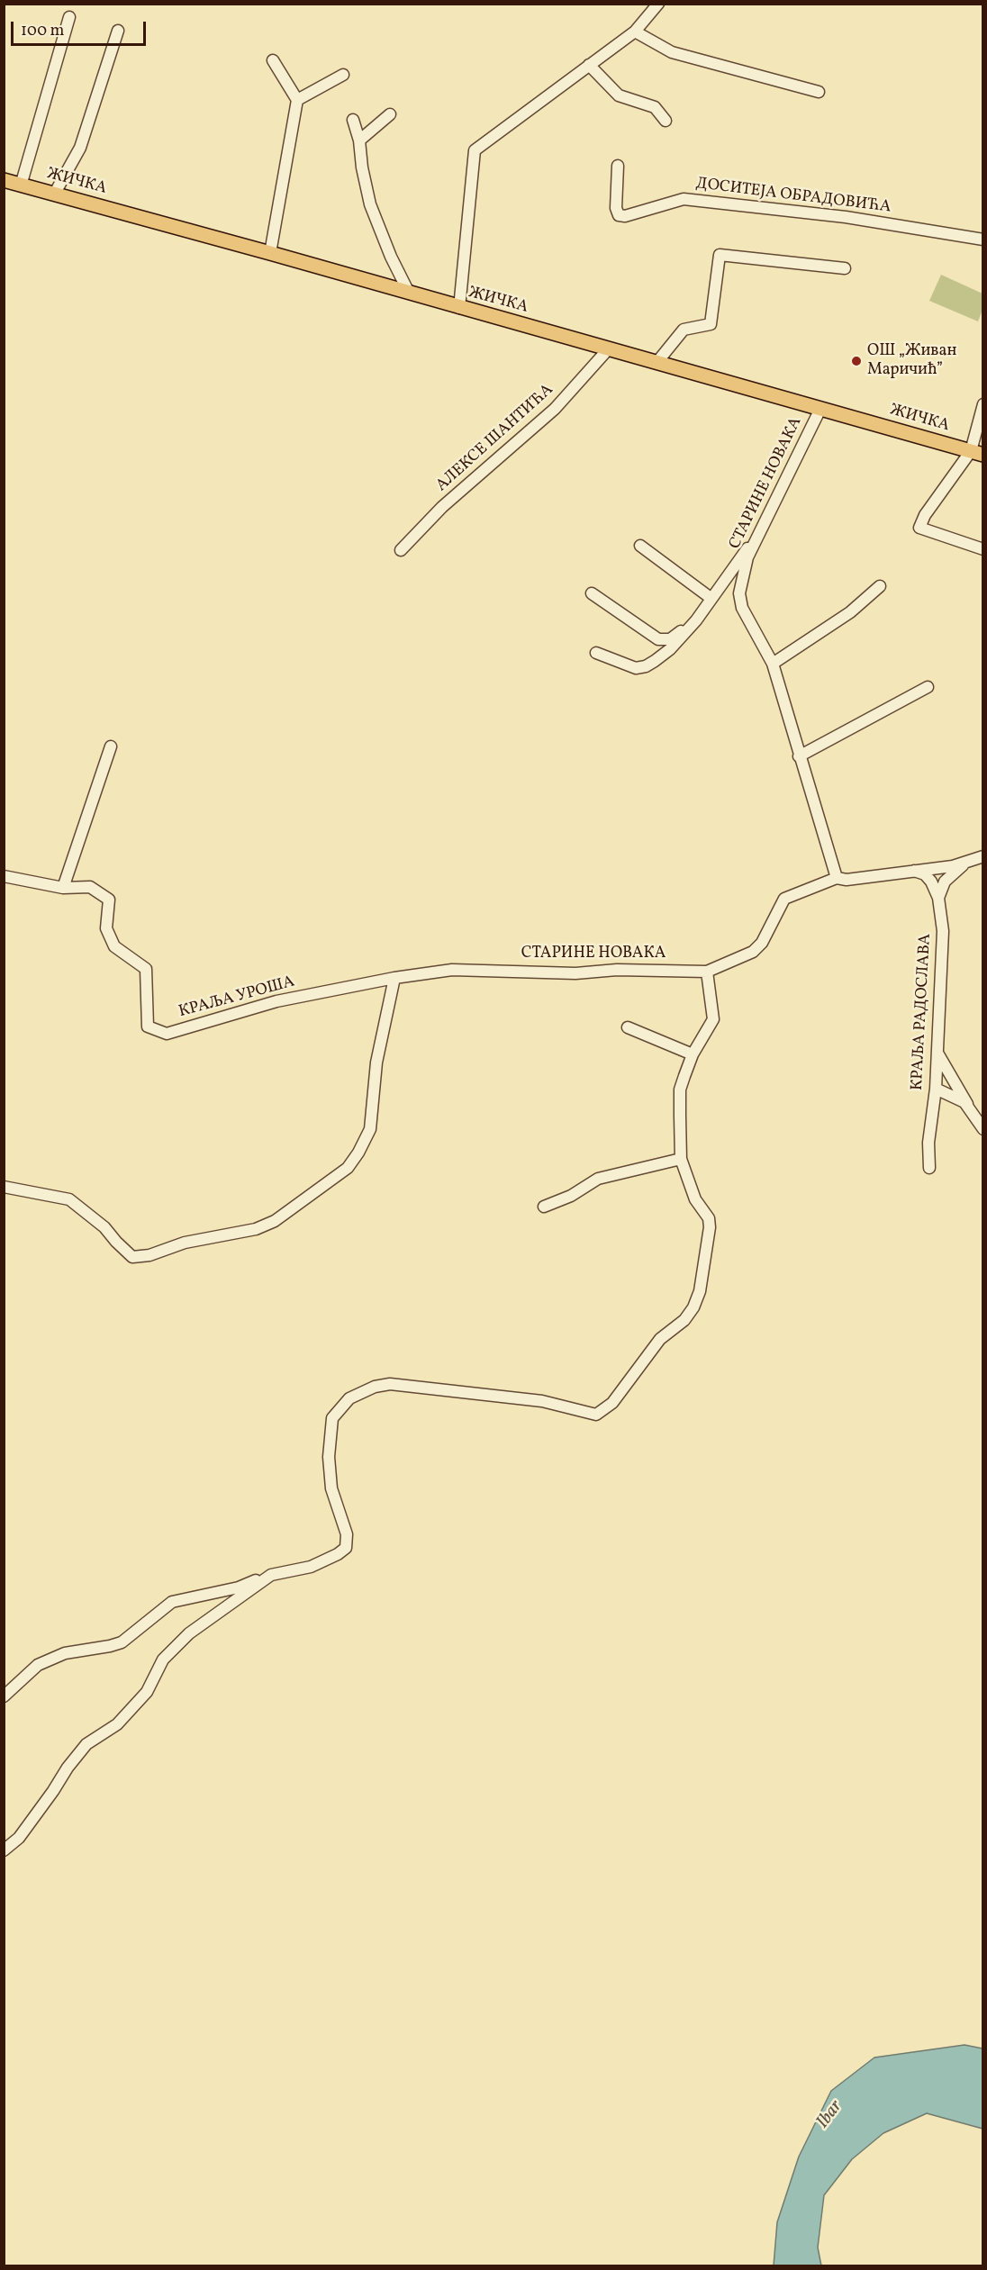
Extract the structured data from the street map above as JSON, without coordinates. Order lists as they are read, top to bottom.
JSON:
{
  "streets": {
    "main road": ["ЖИЧКА"],
    "street": [
      "ДОСИТЕЈА ОБРАДОВИЋА",
      "АЛЕКСЕ ШАНТИЋА",
      "СТАРИНЕ НОВАКА",
      "КРАЉА УРОША",
      "КРАЉА РАДОСЛАВА"
    ]
  },
  "crossings": [
    ["ЖИЧКА", "АЛЕКСЕ ШАНТИЋА"],
    ["ЖИЧКА", "СТАРИНЕ НОВАКА"],
    ["СТАРИНЕ НОВАКА", "КРАЉА УРОША"]
  ],
  "water": ["Ibar"],
  "places": ["ОШ „Живан Маричић”"],
  "scale_bar": "100 m"
}
